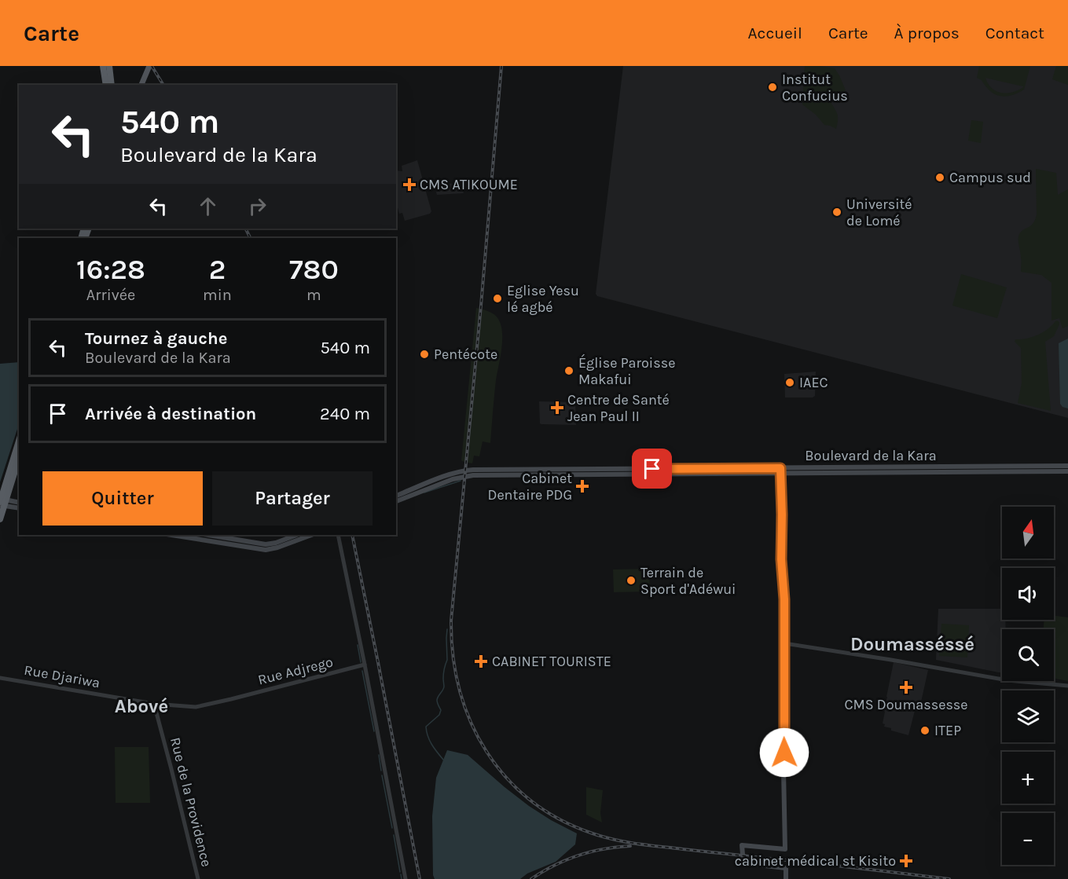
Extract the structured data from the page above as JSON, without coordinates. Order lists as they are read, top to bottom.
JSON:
{
  "streets": {
    "main road": ["Boulevard de la Kara"],
    "street": ["Rue Adjrego", "Rue Djariwa", "Rue de la Providence"]
  },
  "crossings": [
    ["Rue Adjrego", "Rue Djariwa"],
    ["Rue Djariwa", "Rue de la Providence"]
  ],
  "districts": ["Doumasséssé", "Abové"],
  "places": {
    "other": [
      "Institut Confucius",
      "Campus sud",
      "Université de Lomé",
      "Eglise Yesu lé agbé",
      "Pentécote",
      "Église Paroisse Makafui",
      "IAEC",
      "Terrain de Sport d'Adéwui",
      "ITEP"
    ],
    "health": [
      "CMS ATIKOUME",
      "Centre de Santé Jean Paul II",
      "Cabinet Dentaire PDG",
      "CABINET TOURISTE",
      "CMS Doumassesse",
      "cabinet médical st Kisito"
    ]
  },
  "north": "top",
  "page": {
    "header": "Carte",
    "nav": [
      "Accueil",
      "Carte",
      "À propos",
      "Contact"
    ],
    "turn": ["540 m", "Boulevard de la Kara"],
    "eta": [
      "16:28",
      "Arrivée",
      "2",
      "min",
      "780",
      "m"
    ],
    "list": [
      {
        "name": "Tournez à gauche",
        "note": "Boulevard de la Kara",
        "value": "540 m"
      },
      {
        "name": "Arrivée à destination",
        "value": "240 m"
      }
    ],
    "buttons": ["Quitter", "Partager"],
    "map_buttons": ["+", "−"]
  }
}
